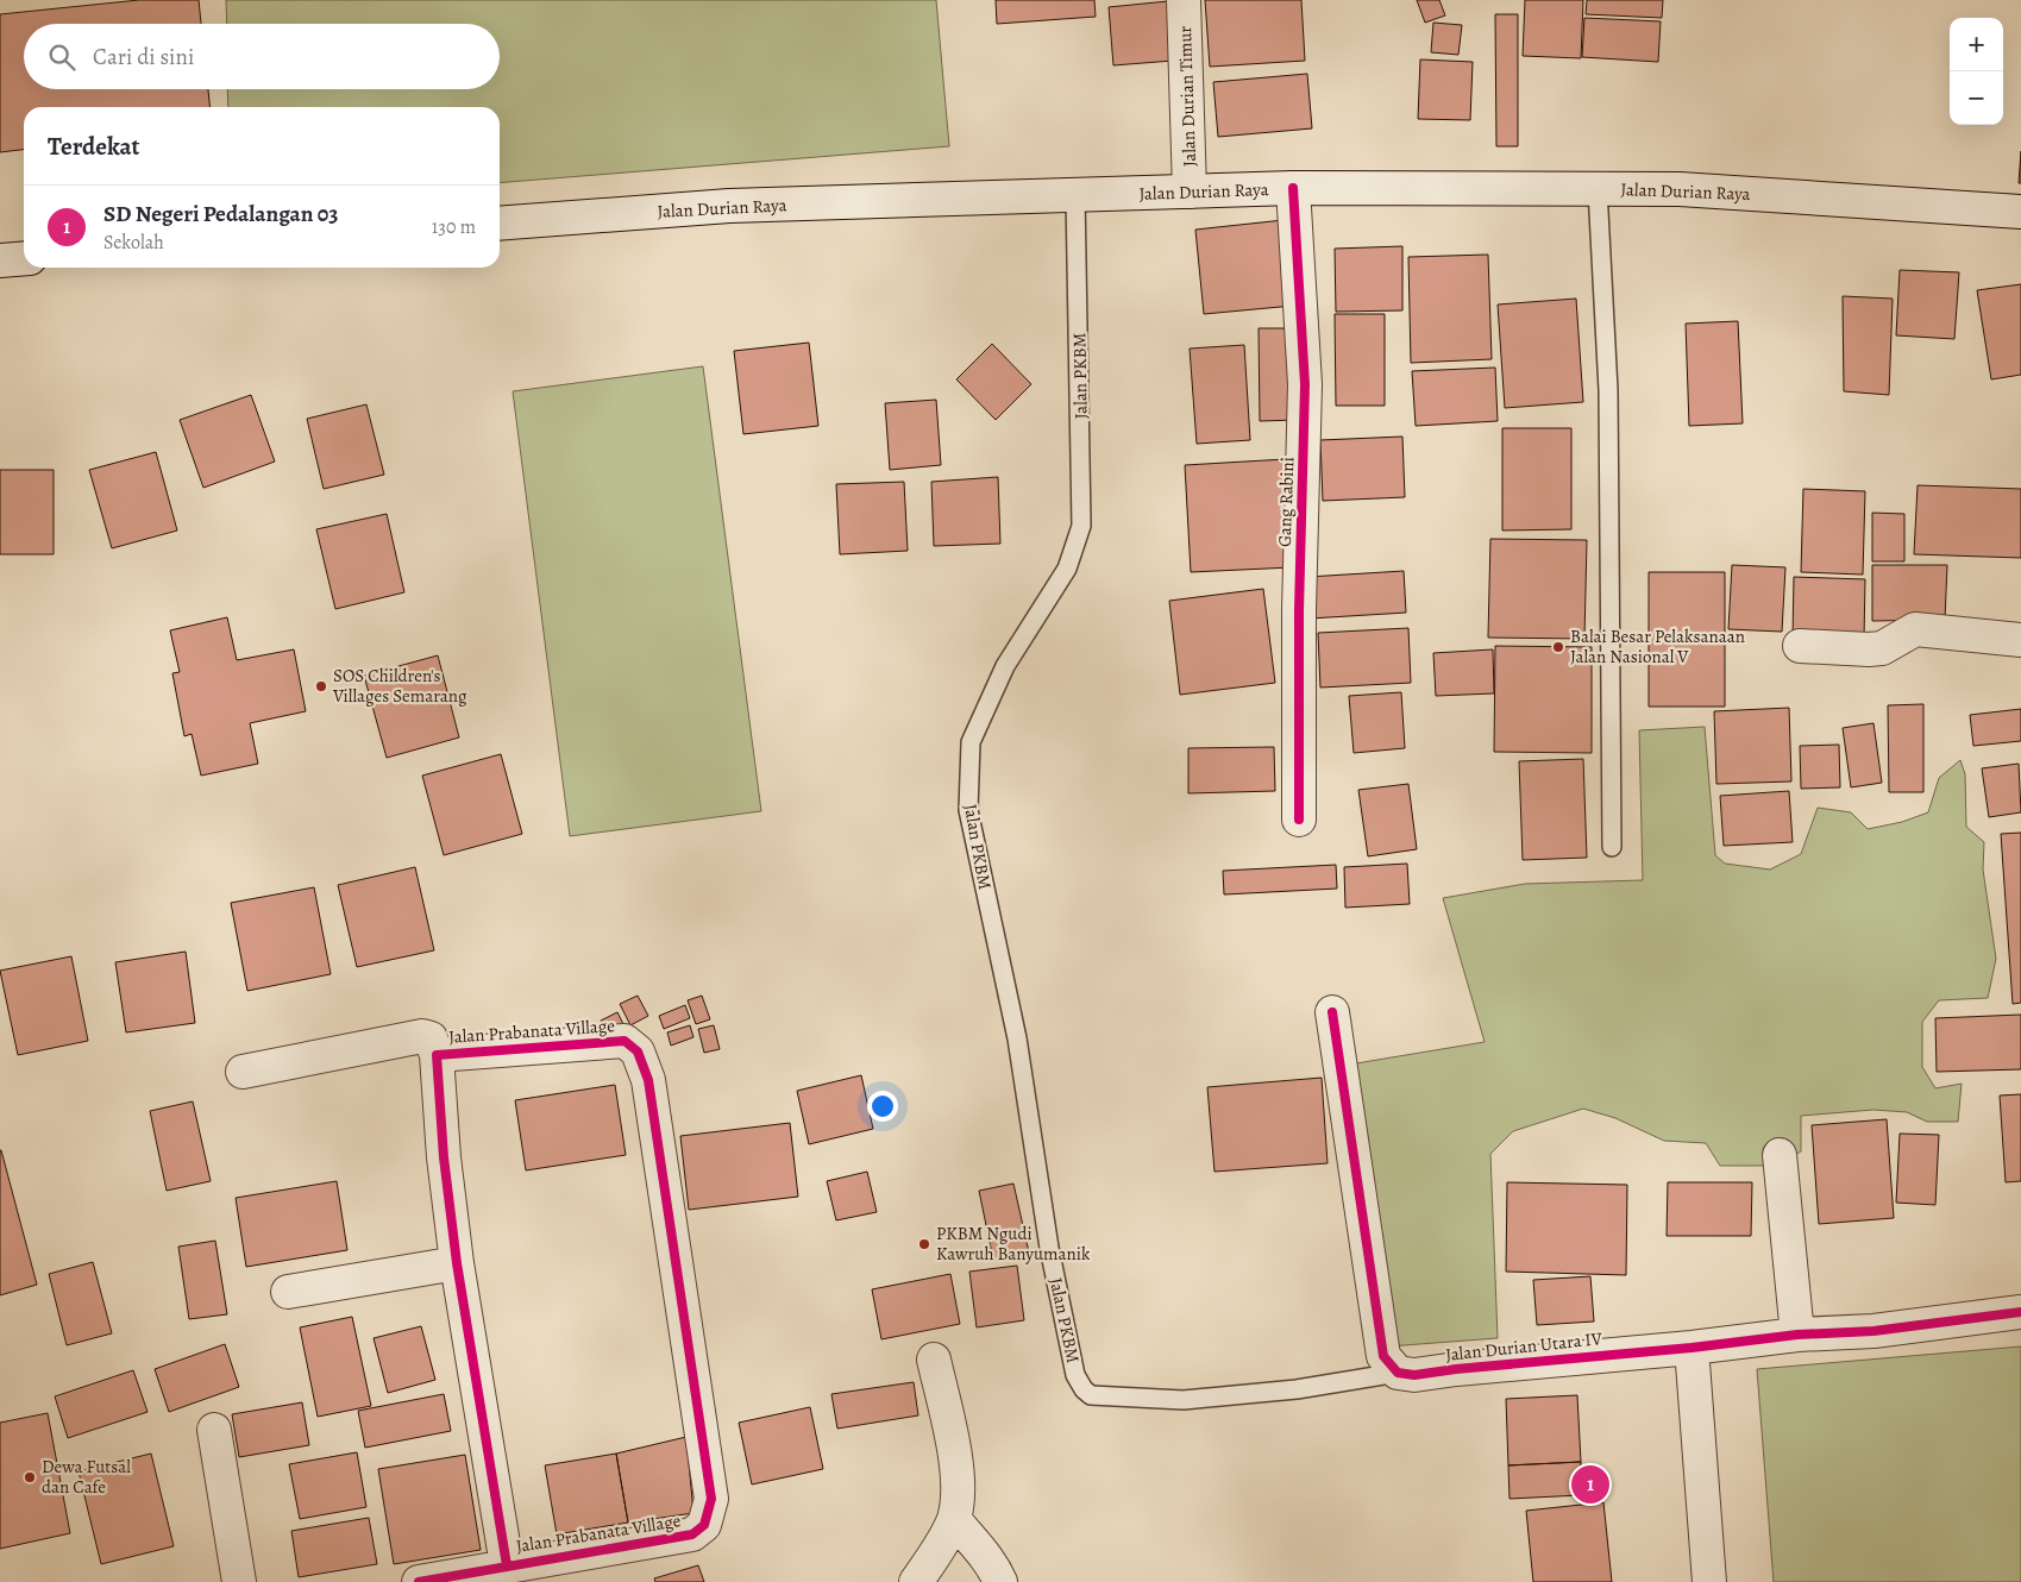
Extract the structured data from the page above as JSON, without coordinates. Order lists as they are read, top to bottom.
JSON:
{
  "streets": {
    "street": [
      "Jalan Durian Timur",
      "Jalan Durian Raya",
      "Gang Rabini",
      "Jalan Prabanata Village",
      "Jalan Durian Utara IV"
    ],
    "lane": ["Jalan PKBM"]
  },
  "crossings": [
    ["Jalan Durian Timur", "Jalan Durian Raya"],
    ["Jalan Durian Raya", "Jalan PKBM"],
    ["Jalan Durian Raya", "Gang Rabini"],
    ["Jalan PKBM", "Jalan Durian Utara IV"]
  ],
  "places": [
    "Balai Besar Pelaksanaan Jalan Nasional V",
    "SOS Children's Villages Semarang",
    "PKBM Ngudi Kawruh Banyumanik",
    "Dewa Futsal dan Cafe"
  ],
  "page": {
    "map_buttons": ["+", "−"],
    "search": "Cari di sini",
    "heading": "Terdekat",
    "list": [
      {
        "mark": "1",
        "name": "SD Negeri Pedalangan 03",
        "note": "Sekolah",
        "value": "130 m"
      }
    ],
    "pins": "1"
  }
}
